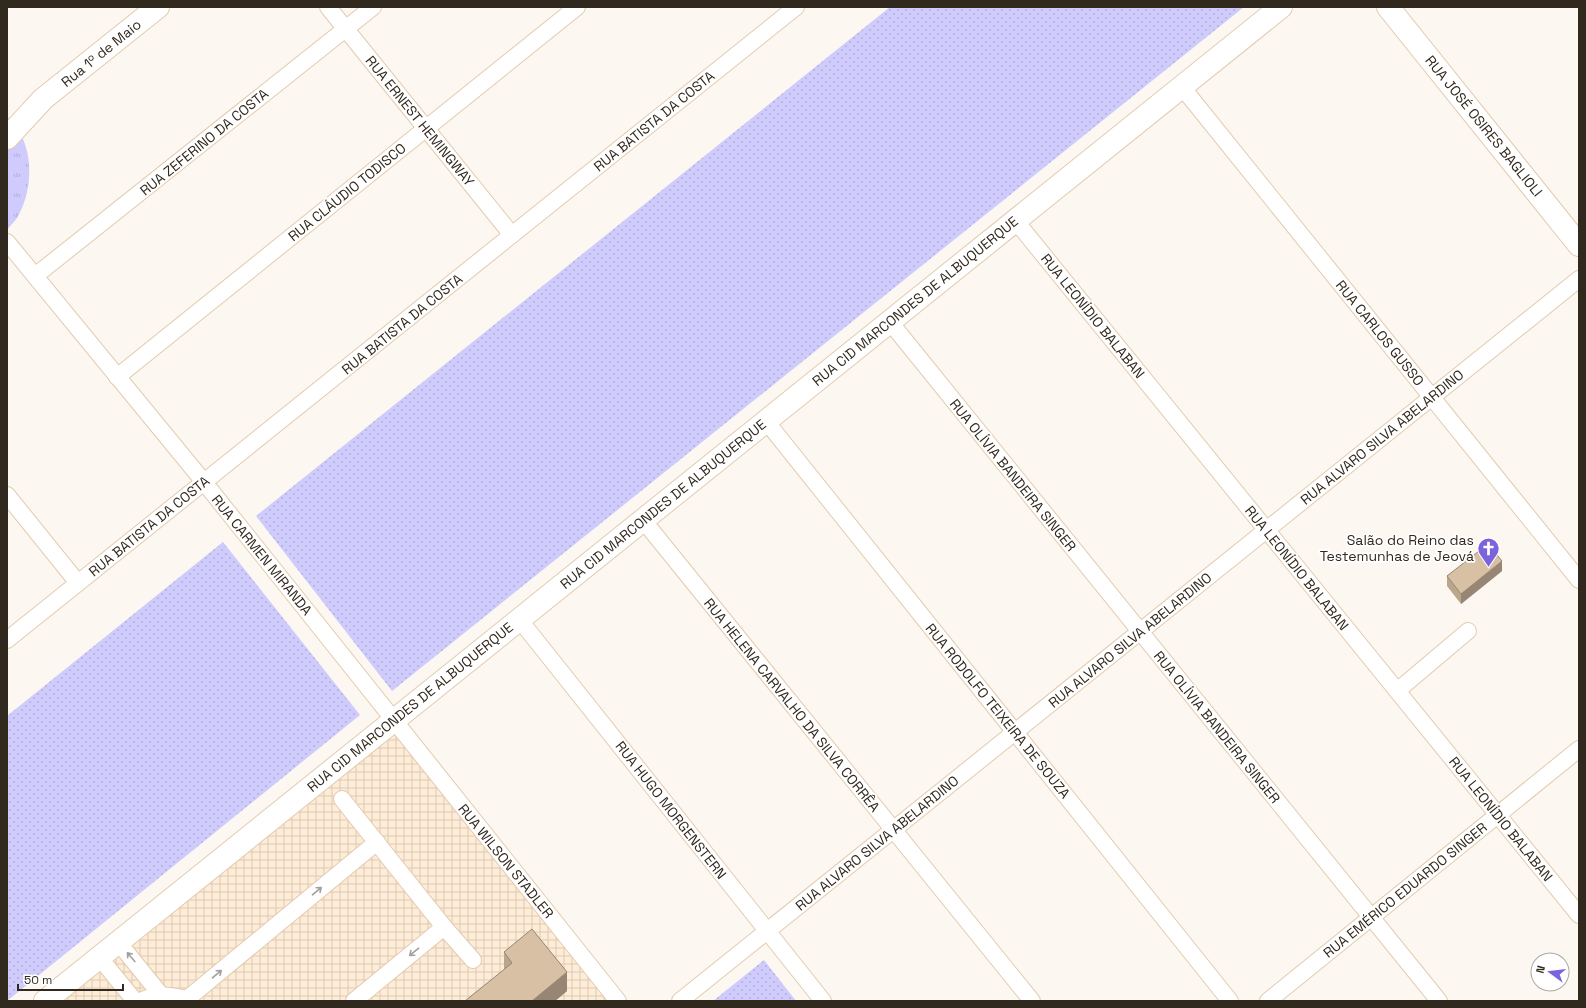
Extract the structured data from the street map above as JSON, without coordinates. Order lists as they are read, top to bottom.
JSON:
{
  "streets": {
    "street": [
      "Rua 1º de Maio",
      "RUA ERNEST HEMINGWAY",
      "RUA BATISTA DA COSTA",
      "RUA JOSÉ OSIRES BAGLIOLI",
      "RUA ZEFERINO DA COSTA",
      "RUA CLÁUDIO TODISCO",
      "RUA CID MARCONDES DE ALBUQUERQUE",
      "RUA LEONÍDIO BALABAN",
      "RUA CARLOS GUSSO",
      "RUA ALVARO SILVA ABELARDINO",
      "RUA OLÍVIA BANDEIRA SINGER",
      "RUA CARMEN MIRANDA",
      "RUA HELENA CARVALHO DA SILVA CORRÊA",
      "RUA RODOLFO TEIXEIRA DE SOUZA",
      "RUA HUGO MORGENSTERN",
      "RUA WILSON STADLER",
      "RUA EMÉRICO EDUARDO SINGER"
    ]
  },
  "crossings": [
    ["RUA ERNEST HEMINGWAY", "RUA BATISTA DA COSTA"],
    ["RUA ERNEST HEMINGWAY", "RUA ZEFERINO DA COSTA"],
    ["RUA ERNEST HEMINGWAY", "RUA CLÁUDIO TODISCO"],
    ["RUA BATISTA DA COSTA", "RUA CARMEN MIRANDA"],
    ["RUA ZEFERINO DA COSTA", "RUA CARMEN MIRANDA"],
    ["RUA CLÁUDIO TODISCO", "RUA CARMEN MIRANDA"],
    ["RUA CID MARCONDES DE ALBUQUERQUE", "RUA LEONÍDIO BALABAN"],
    ["RUA CID MARCONDES DE ALBUQUERQUE", "RUA CARLOS GUSSO"],
    ["RUA CID MARCONDES DE ALBUQUERQUE", "RUA OLÍVIA BANDEIRA SINGER"],
    ["RUA CID MARCONDES DE ALBUQUERQUE", "RUA CARMEN MIRANDA"],
    ["RUA CID MARCONDES DE ALBUQUERQUE", "RUA HELENA CARVALHO DA SILVA CORRÊA"],
    ["RUA CID MARCONDES DE ALBUQUERQUE", "RUA RODOLFO TEIXEIRA DE SOUZA"],
    ["RUA CID MARCONDES DE ALBUQUERQUE", "RUA HUGO MORGENSTERN"],
    ["RUA CID MARCONDES DE ALBUQUERQUE", "RUA WILSON STADLER"],
    ["RUA LEONÍDIO BALABAN", "RUA ALVARO SILVA ABELARDINO"],
    ["RUA LEONÍDIO BALABAN", "RUA EMÉRICO EDUARDO SINGER"],
    ["RUA CARLOS GUSSO", "RUA ALVARO SILVA ABELARDINO"],
    ["RUA ALVARO SILVA ABELARDINO", "RUA OLÍVIA BANDEIRA SINGER"],
    ["RUA ALVARO SILVA ABELARDINO", "RUA HELENA CARVALHO DA SILVA CORRÊA"],
    ["RUA ALVARO SILVA ABELARDINO", "RUA RODOLFO TEIXEIRA DE SOUZA"],
    ["RUA ALVARO SILVA ABELARDINO", "RUA HUGO MORGENSTERN"],
    ["RUA OLÍVIA BANDEIRA SINGER", "RUA EMÉRICO EDUARDO SINGER"],
    ["RUA CARMEN MIRANDA", "RUA WILSON STADLER"]
  ],
  "places": {
    "church": ["Salão do Reino das Testemunhas de Jeová"]
  },
  "scale_bar": "50 m",
  "north": "left"
}
